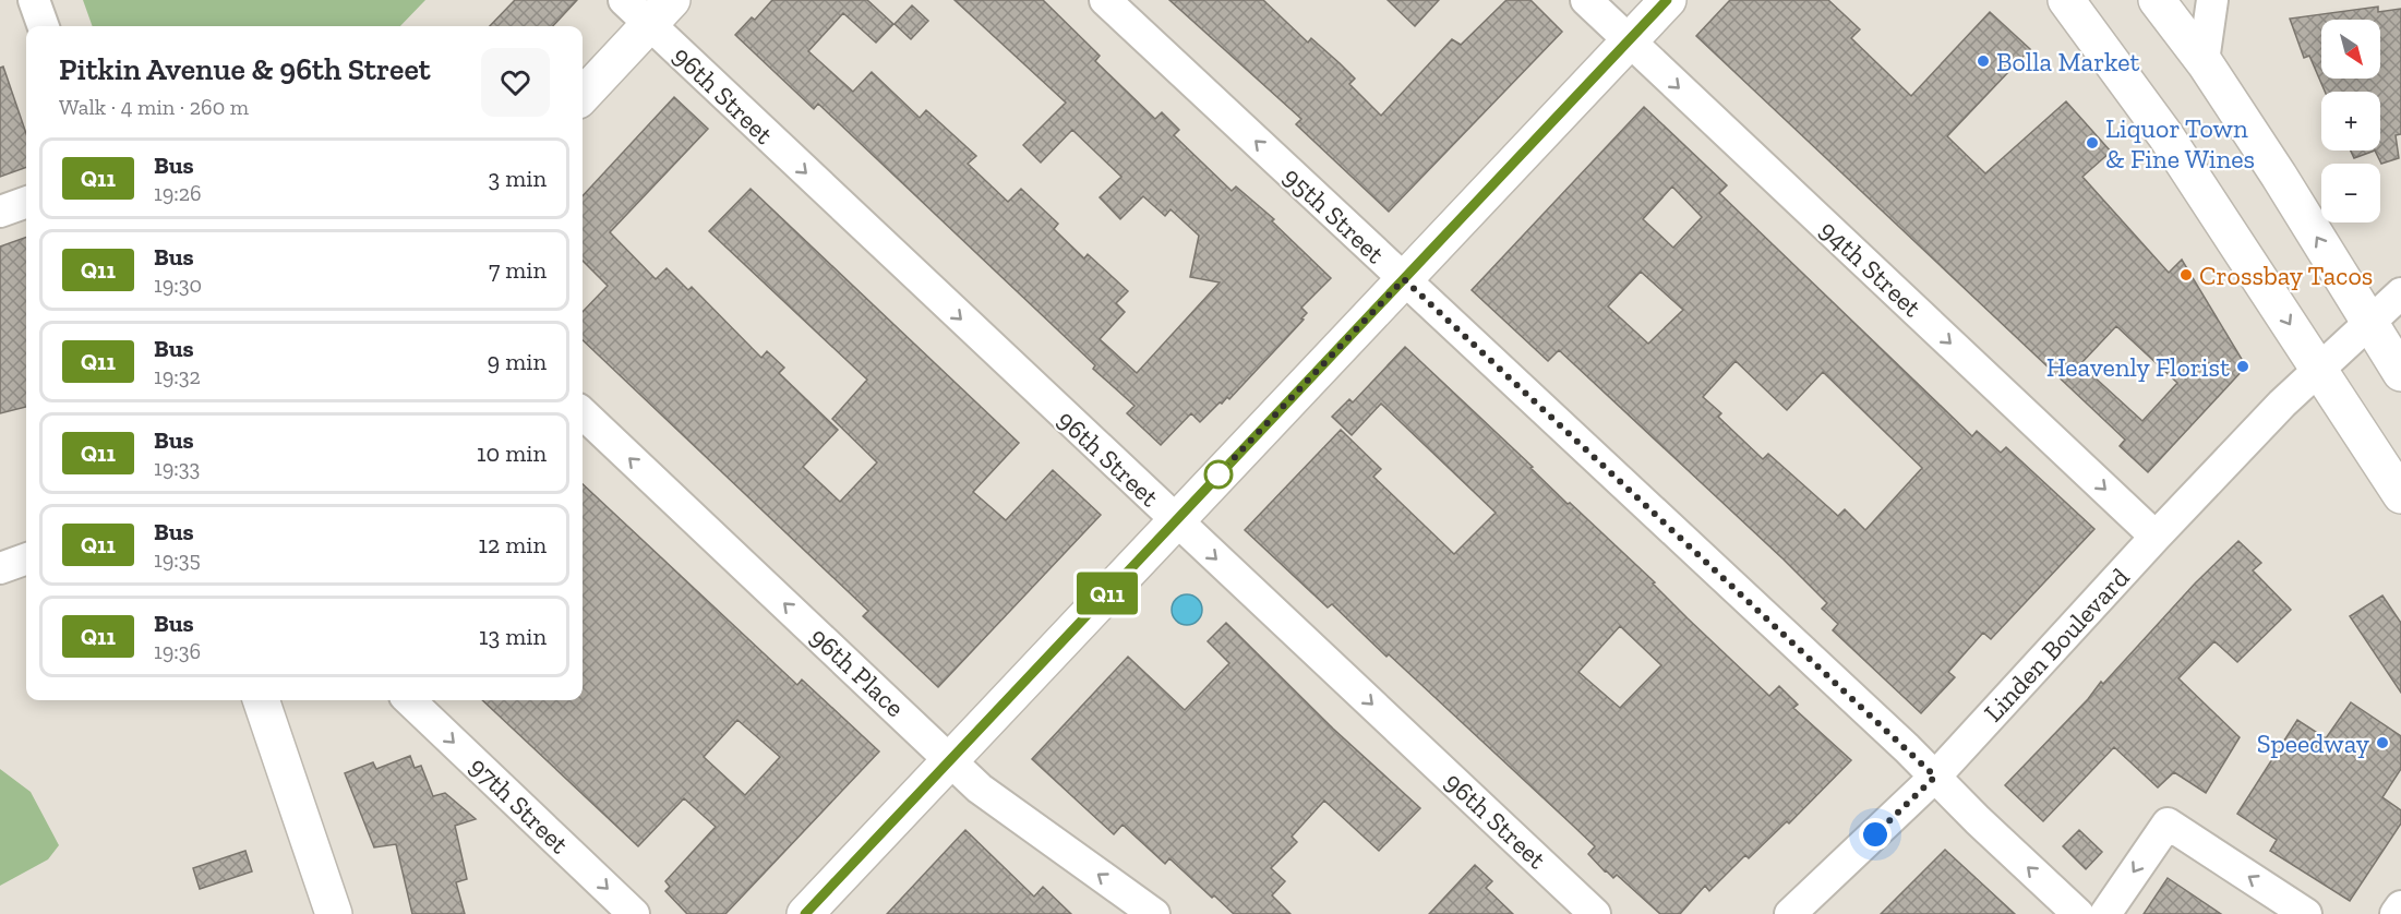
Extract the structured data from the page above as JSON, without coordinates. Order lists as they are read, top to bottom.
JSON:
{
  "streets": {
    "street": [
      "96th Street",
      "95th Street",
      "94th Street",
      "Linden Boulevard",
      "96th Place",
      "97th Street"
    ]
  },
  "crossings": [
    ["95th Street", "Linden Boulevard"],
    ["94th Street", "Linden Boulevard"]
  ],
  "one_way": [
    "96th Street",
    "95th Street",
    "94th Street",
    "96th Place",
    "97th Street"
  ],
  "places": [
    "Bolla Market",
    "Liquor Town & Fine Wines",
    "Crossbay Tacos",
    "Heavenly Florist",
    "Speedway"
  ],
  "lines": ["bus line Q11"],
  "north": "bottom right",
  "page": {
    "on_map": "Q11",
    "map_buttons": ["+", "−"],
    "heading": ["Pitkin Avenue & 96th Street", "Walk · 4 min · 260 m"],
    "list": [
      {
        "mark": "Q11",
        "name": "Bus",
        "note": "19:26",
        "value": "3 min"
      },
      {
        "mark": "Q11",
        "name": "Bus",
        "note": "19:30",
        "value": "7 min"
      },
      {
        "mark": "Q11",
        "name": "Bus",
        "note": "19:32",
        "value": "9 min"
      },
      {
        "mark": "Q11",
        "name": "Bus",
        "note": "19:33",
        "value": "10 min"
      },
      {
        "mark": "Q11",
        "name": "Bus",
        "note": "19:35",
        "value": "12 min"
      },
      {
        "mark": "Q11",
        "name": "Bus",
        "note": "19:36",
        "value": "13 min"
      }
    ]
  }
}
